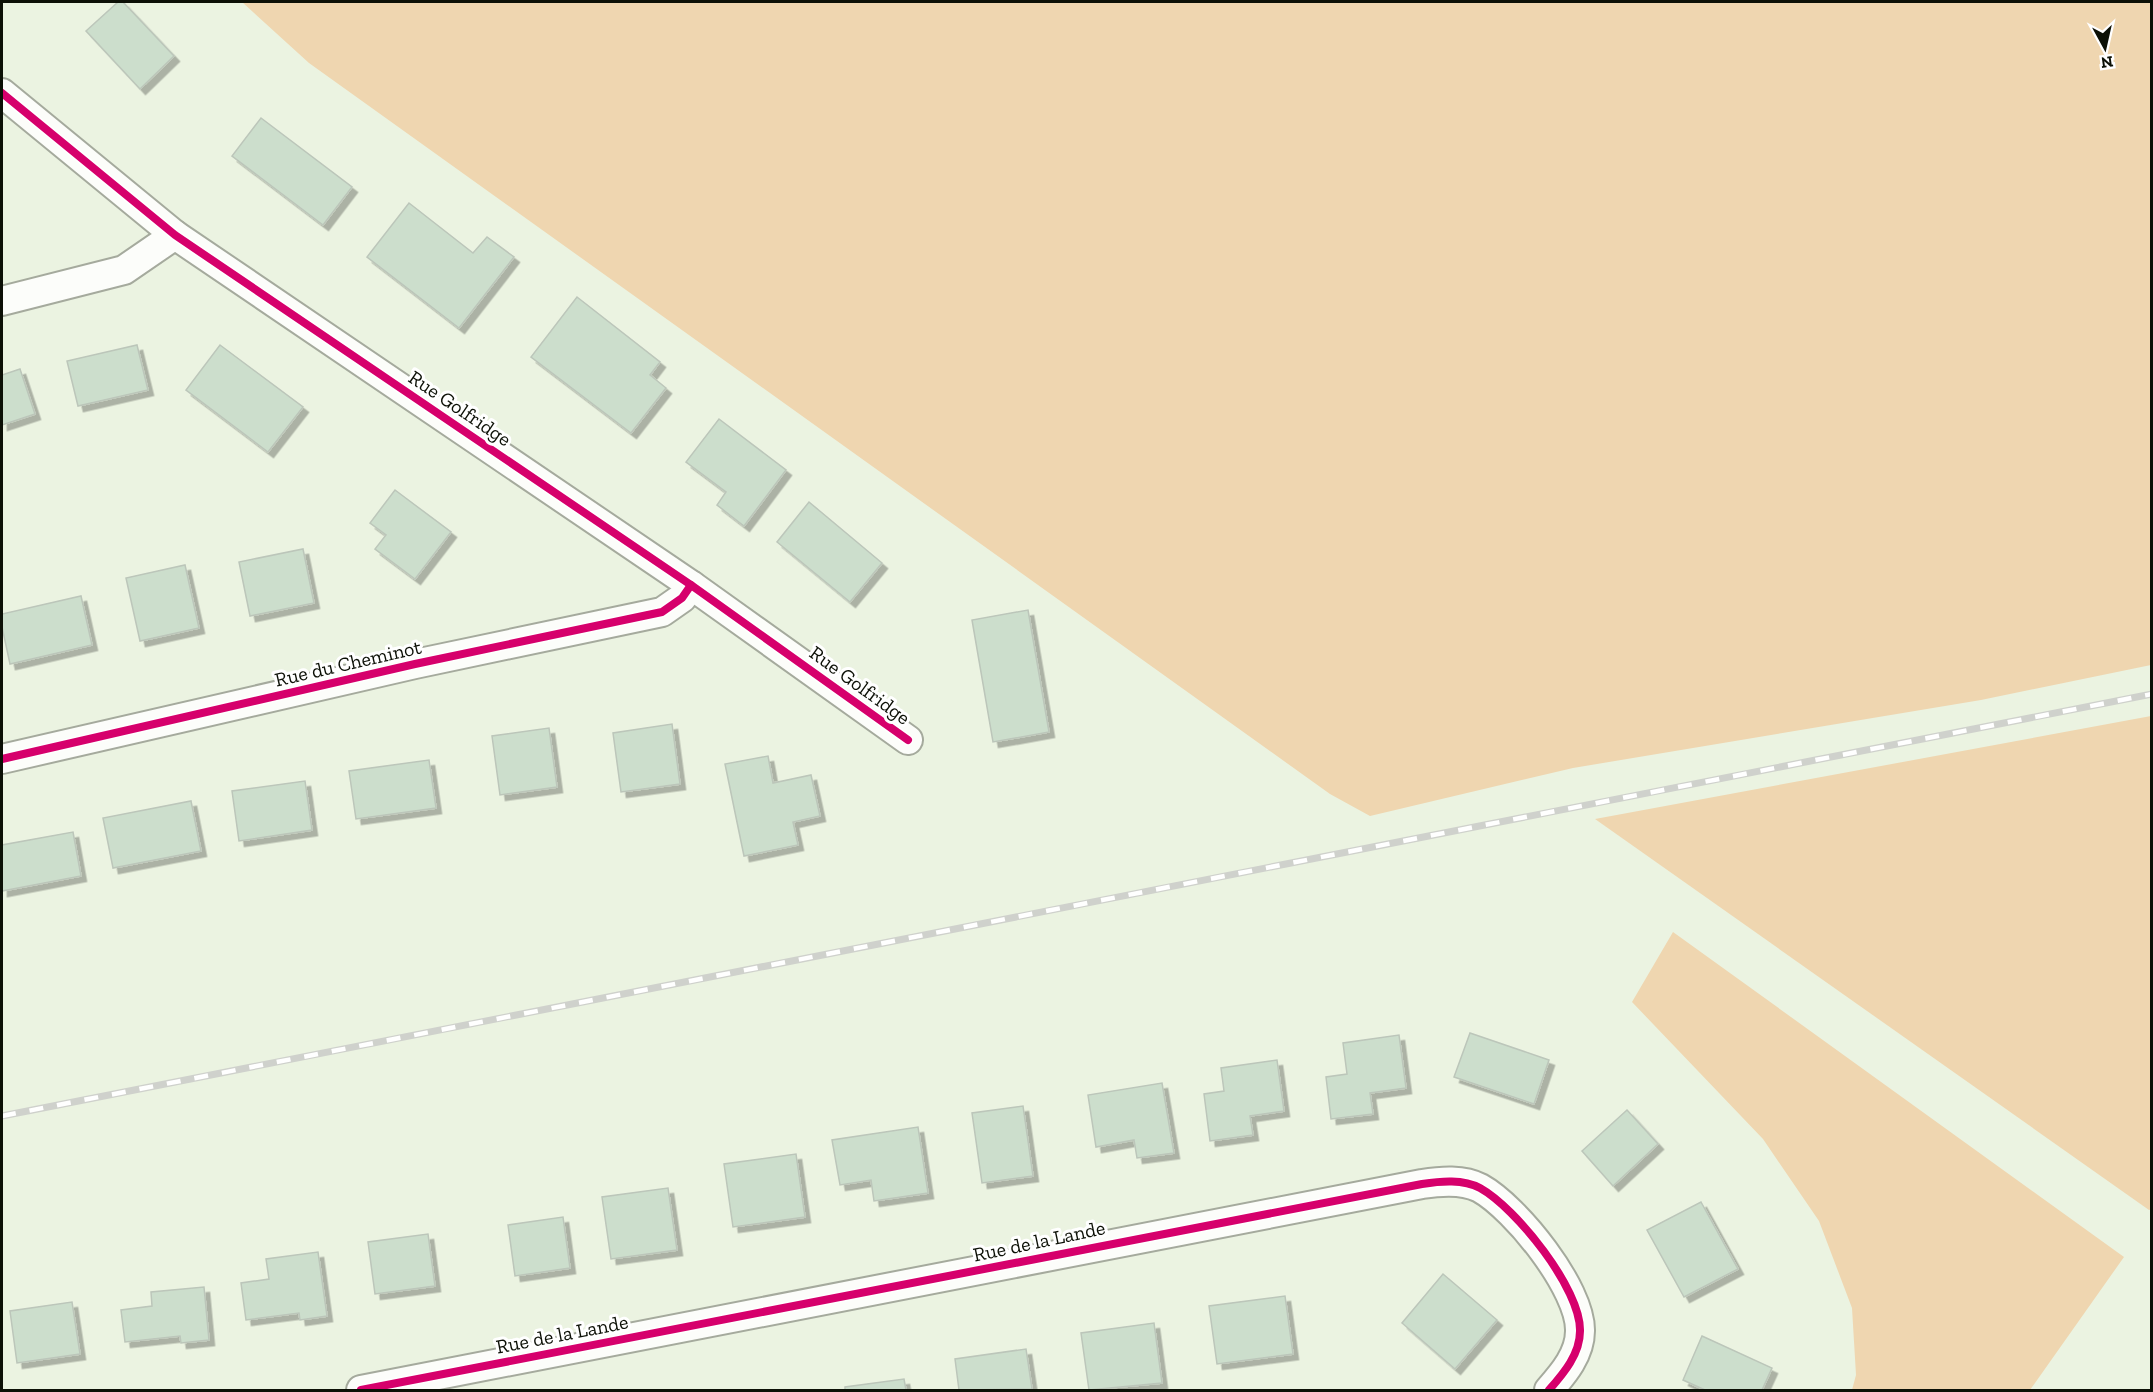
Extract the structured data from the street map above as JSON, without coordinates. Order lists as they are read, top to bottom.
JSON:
{
  "streets": {
    "street": ["Rue Golfridge", "Rue du Cheminot", "Rue de la Lande"]
  },
  "crossings": [
    ["Rue Golfridge", "Rue du Cheminot"]
  ],
  "north": "bottom"
}
